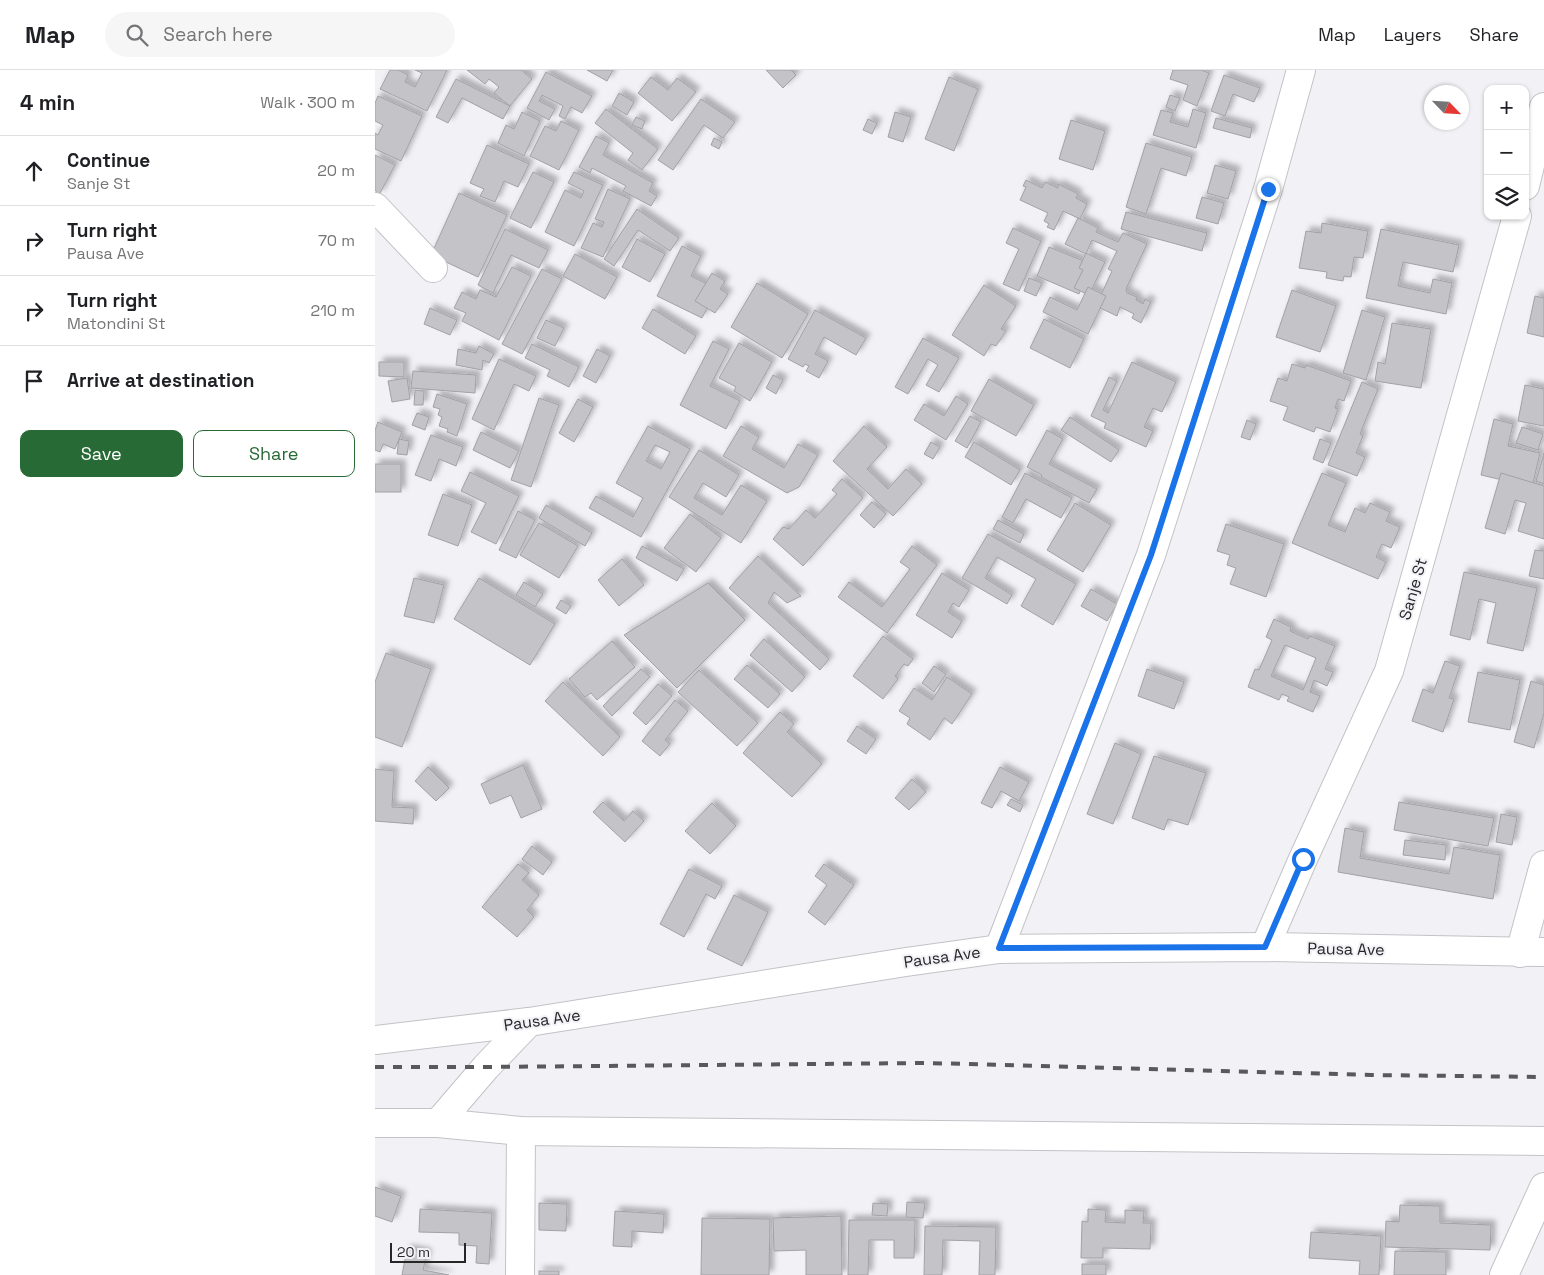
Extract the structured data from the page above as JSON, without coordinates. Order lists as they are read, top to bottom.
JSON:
{
  "streets": {
    "street": ["Sanje St", "Pausa Ave"]
  },
  "crossings": [
    ["Sanje St", "Pausa Ave"]
  ],
  "scale_bar": "20 m",
  "north": "bottom right",
  "page": {
    "header": "Map",
    "search": "Search here",
    "nav": ["Map", "Layers", "Share"],
    "heading": ["4 min", "Walk · 300 m"],
    "map_buttons": ["+", "−"],
    "list": [
      ["Continue", "Sanje St", "20 m"],
      ["Turn right", "Pausa Ave", "70 m"],
      ["Turn right", "Matondini St", "210 m"],
      "Arrive at destination"
    ],
    "buttons": ["Save", "Share"],
    "scale": "20 m"
  }
}
